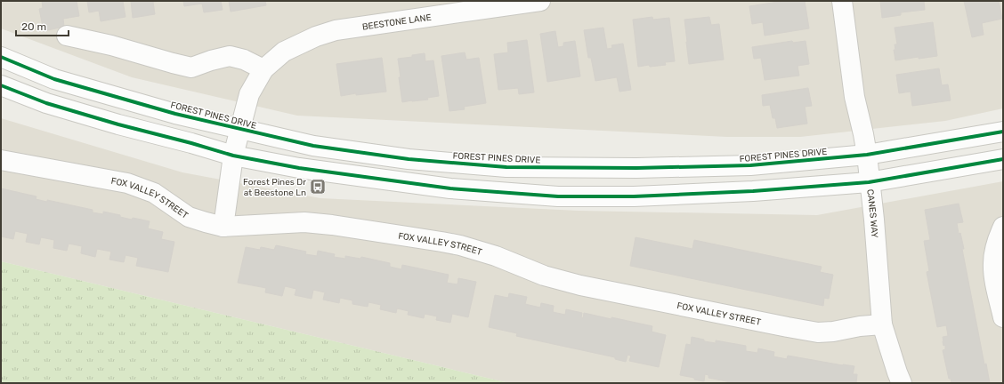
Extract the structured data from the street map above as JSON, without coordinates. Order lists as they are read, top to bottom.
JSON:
{
  "streets": {
    "street": [
      "BEESTONE LANE",
      "FOREST PINES DRIVE",
      "FOX VALLEY STREET",
      "CANES WAY"
    ]
  },
  "crossings": [
    ["BEESTONE LANE", "FOREST PINES DRIVE"],
    ["BEESTONE LANE", "FOX VALLEY STREET"],
    ["FOREST PINES DRIVE", "CANES WAY"],
    ["FOX VALLEY STREET", "CANES WAY"]
  ],
  "places": {
    "bus stop": ["Forest Pines Dr at Beestone Ln"]
  },
  "scale_bar": "20 m"
}
